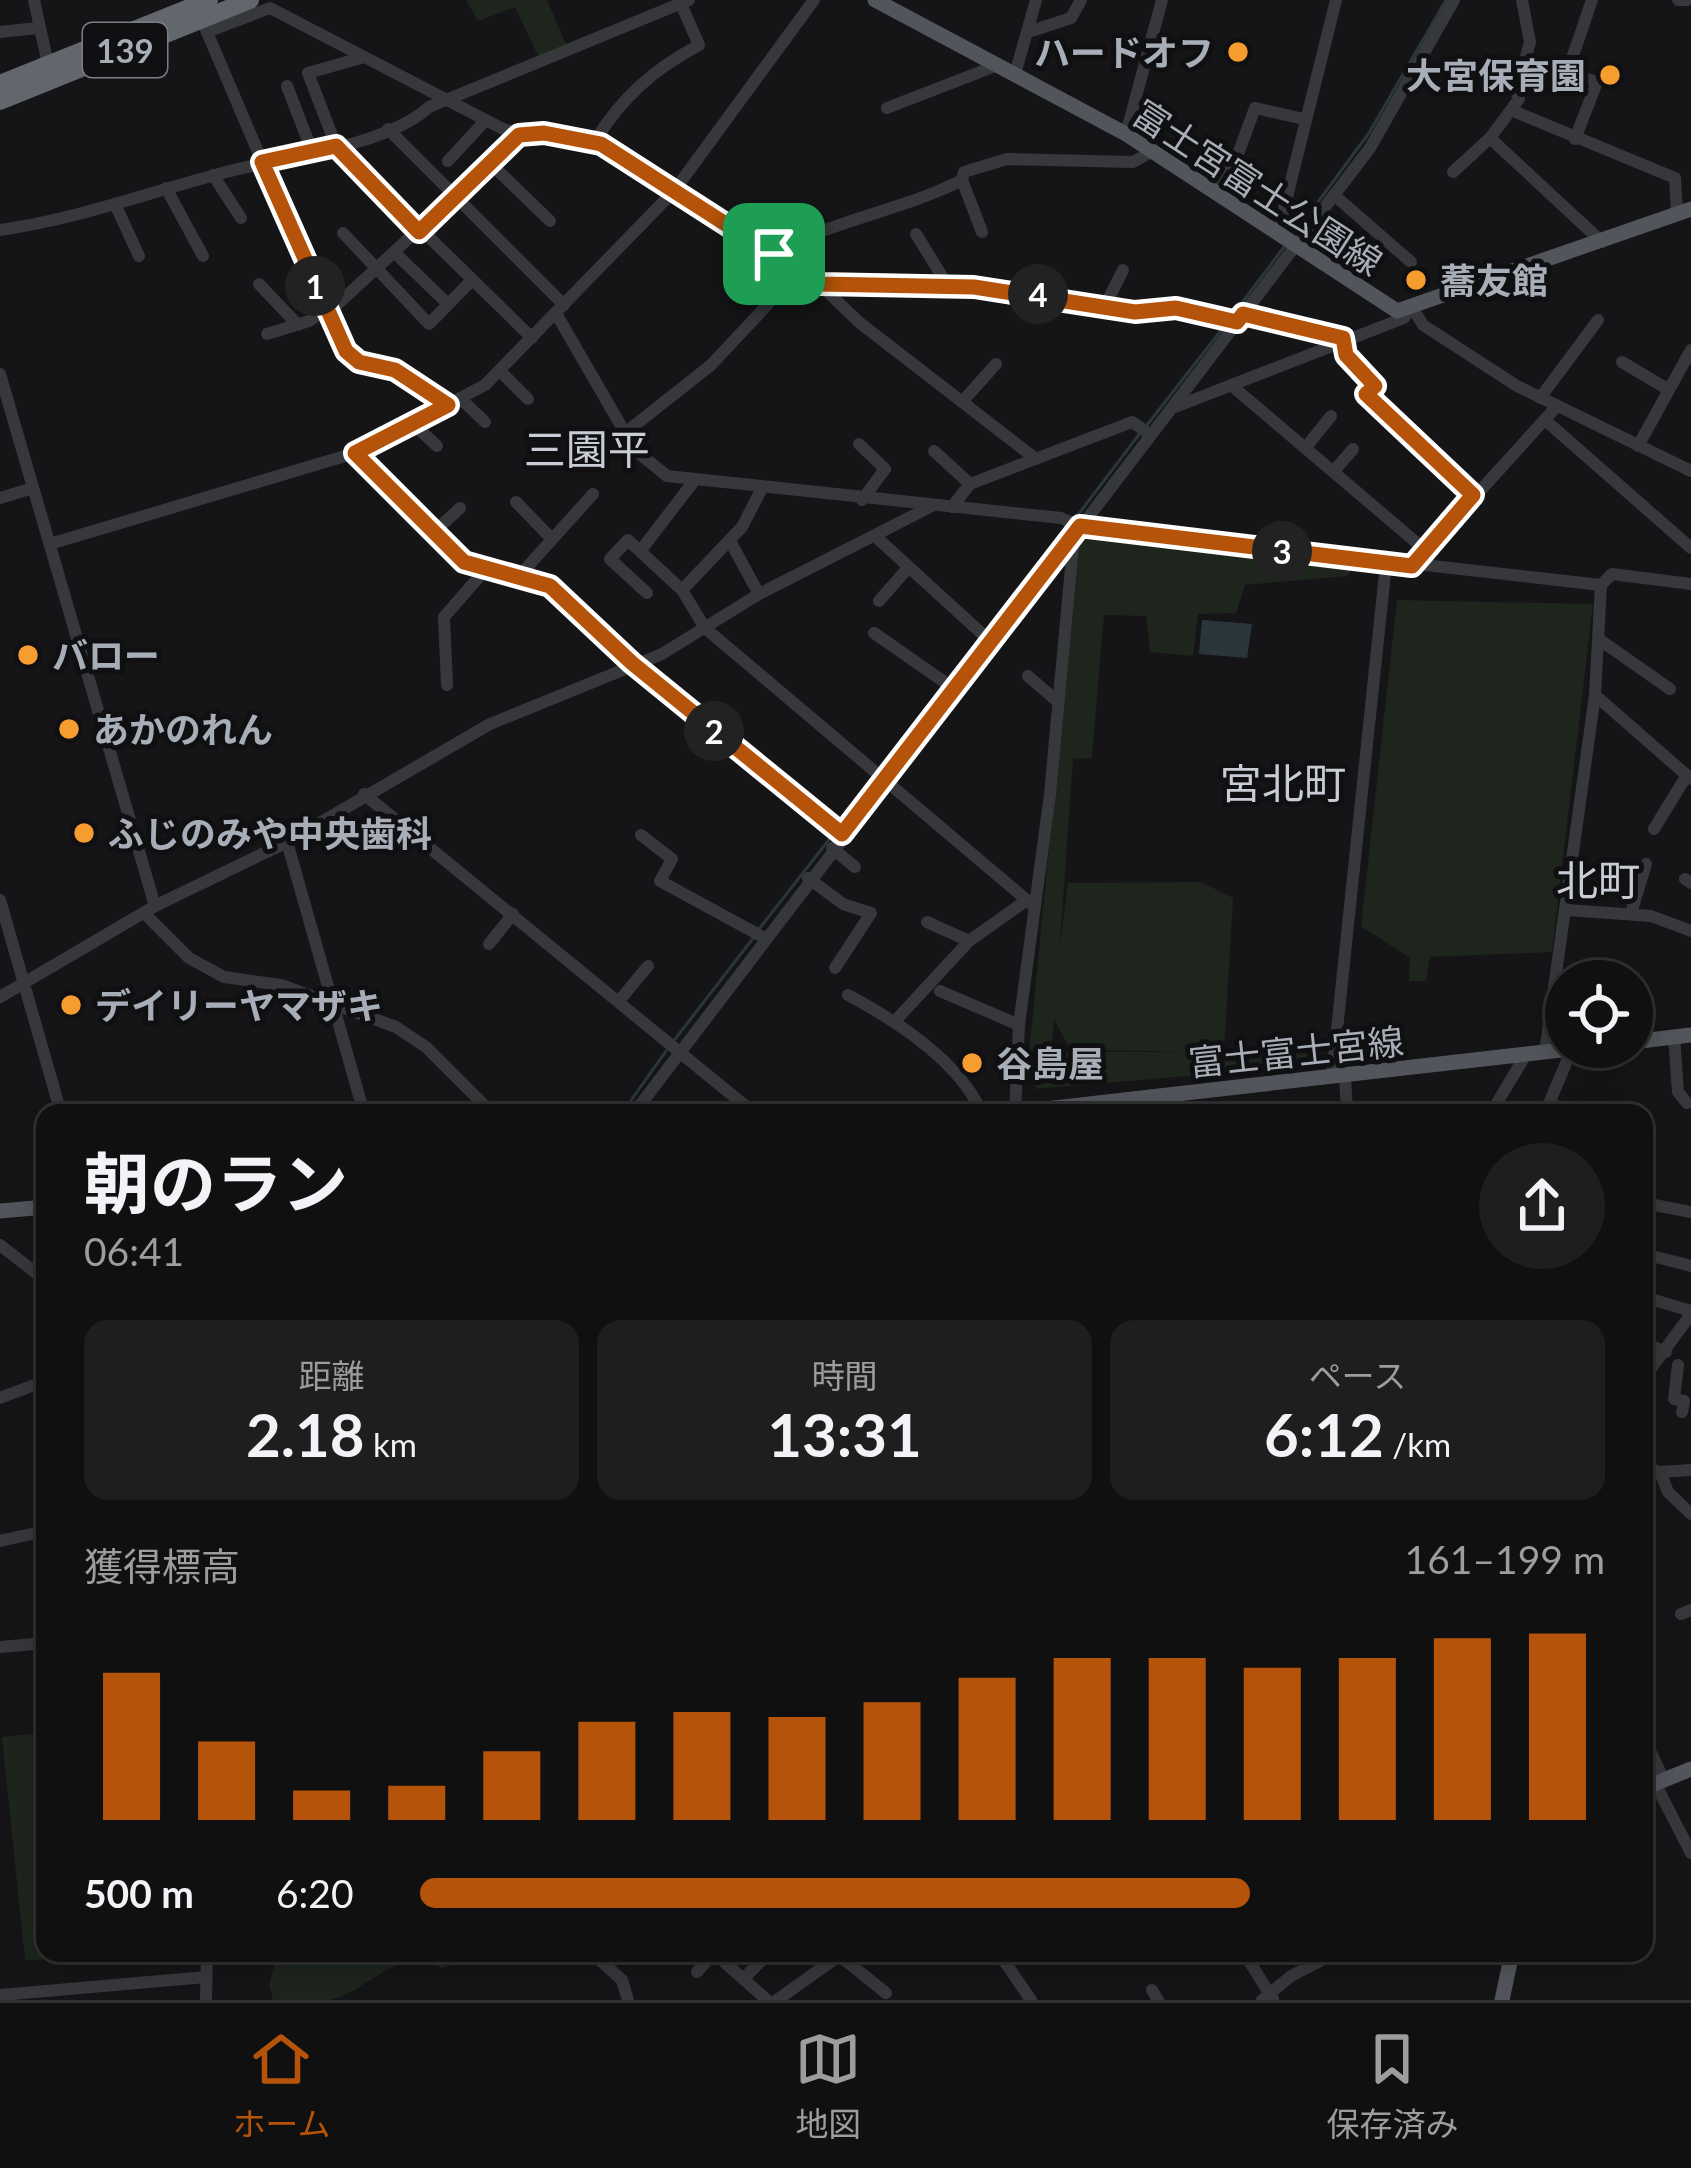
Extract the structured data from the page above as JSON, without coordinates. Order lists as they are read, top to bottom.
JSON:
{
  "streets": {
    "highway": ["139"],
    "main road": ["富士宮富士公園線", "富士富士宮線"]
  },
  "districts": ["三園平", "宮北町", "北町"],
  "places": [
    "ハードオフ",
    "大宮保育園",
    "蕎友館",
    "バロー",
    "あかのれん",
    "ふじのみや中央歯科",
    "デイリーヤマザキ",
    "谷島屋"
  ],
  "page": {
    "pins": [
      "1",
      "4",
      "3",
      "2"
    ],
    "heading": ["朝のラン", "06:41"],
    "stats": [
      ["距離", "2.18 km"],
      ["時間", "13:31"],
      ["ペース", "6:12 /km"]
    ],
    "chart": ["獲得標高", "161–199 m"],
    "list": [
      {
        "name": "500 m",
        "note": "6:20"
      }
    ],
    "tabs": ["ホーム", "地図", "保存済み"]
  }
}
